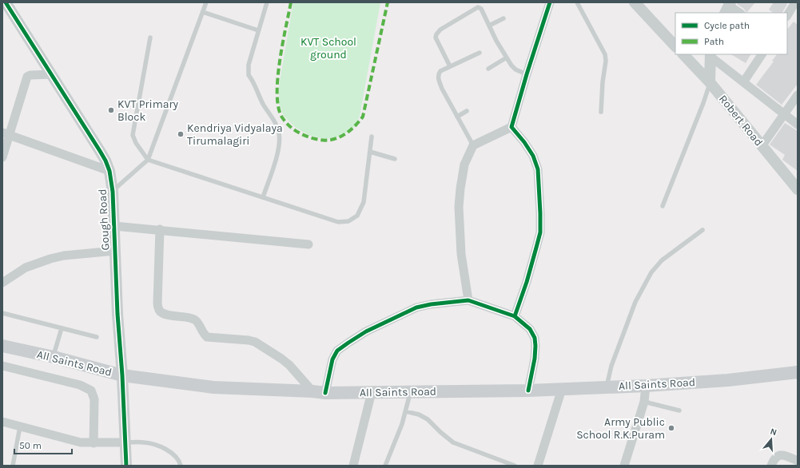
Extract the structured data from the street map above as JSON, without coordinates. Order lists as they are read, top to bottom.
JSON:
{
  "streets": {
    "main road": ["All Saints Road"],
    "street": ["Robert Road", "Gough Road"]
  },
  "crossings": [
    ["Gough Road", "All Saints Road"]
  ],
  "parks": ["KVT School ground"],
  "places": ["KVT Primary Block", "Kendriya Vidyalaya Tirumalagiri", "Army Public School R.K.Puram"],
  "legend": ["Cycle path", "Path"],
  "scale_bar": "50 m",
  "north": "top"
}
